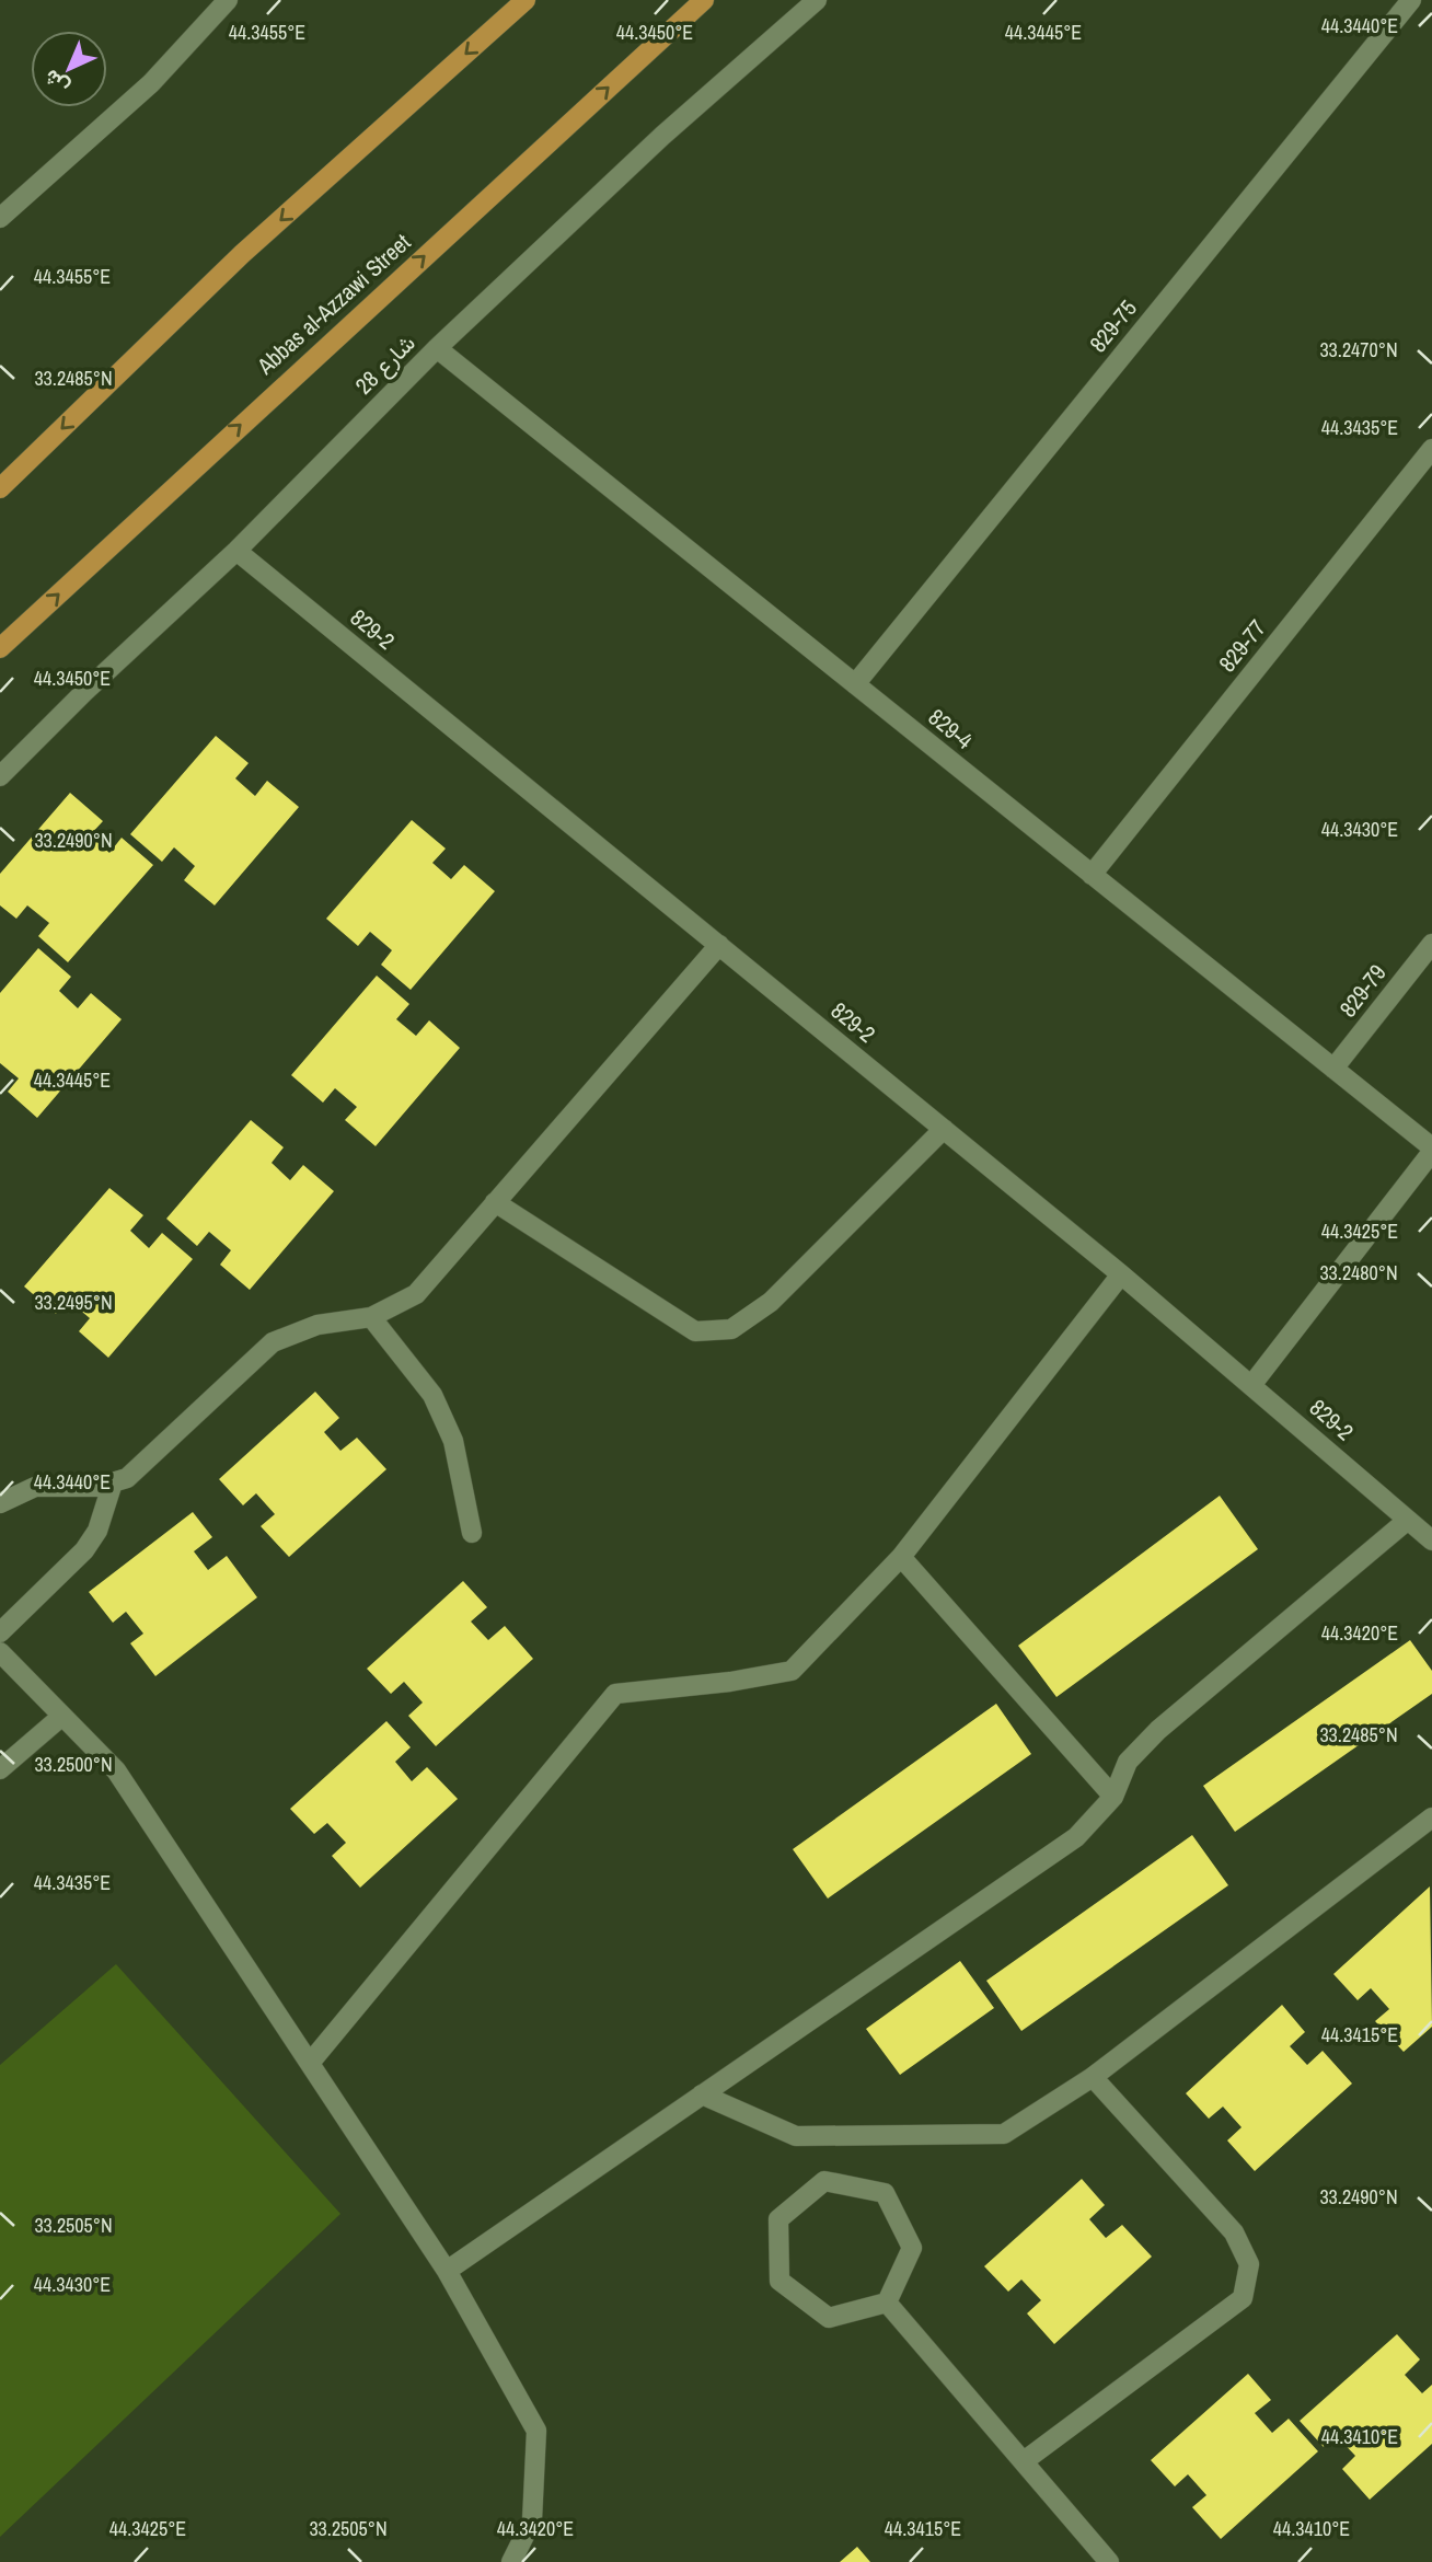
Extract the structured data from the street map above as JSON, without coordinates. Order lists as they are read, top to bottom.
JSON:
{
  "streets": {
    "main road": ["Abbas al-Azzawi Street"],
    "street": [
      "829-75",
      "شارع 28",
      "829-2",
      "829-77",
      "829-4",
      "829-79"
    ]
  },
  "crossings": [
    ["829-75", "829-4"],
    ["شارع 28", "829-2"],
    ["شارع 28", "829-4"],
    ["829-77", "829-4"],
    ["829-4", "829-79"]
  ],
  "north": "bottom left",
  "coordinates": [
    "44.3440°E",
    "44.3455°E",
    "44.3450°E",
    "44.3445°E",
    "33.2470°N",
    "33.2485°N",
    "44.3435°E",
    "44.3430°E",
    "33.2490°N",
    "44.3425°E",
    "33.2480°N",
    "33.2495°N",
    "44.3420°E",
    "33.2500°N",
    "44.3415°E",
    "33.2505°N",
    "44.3410°E"
  ]
}
